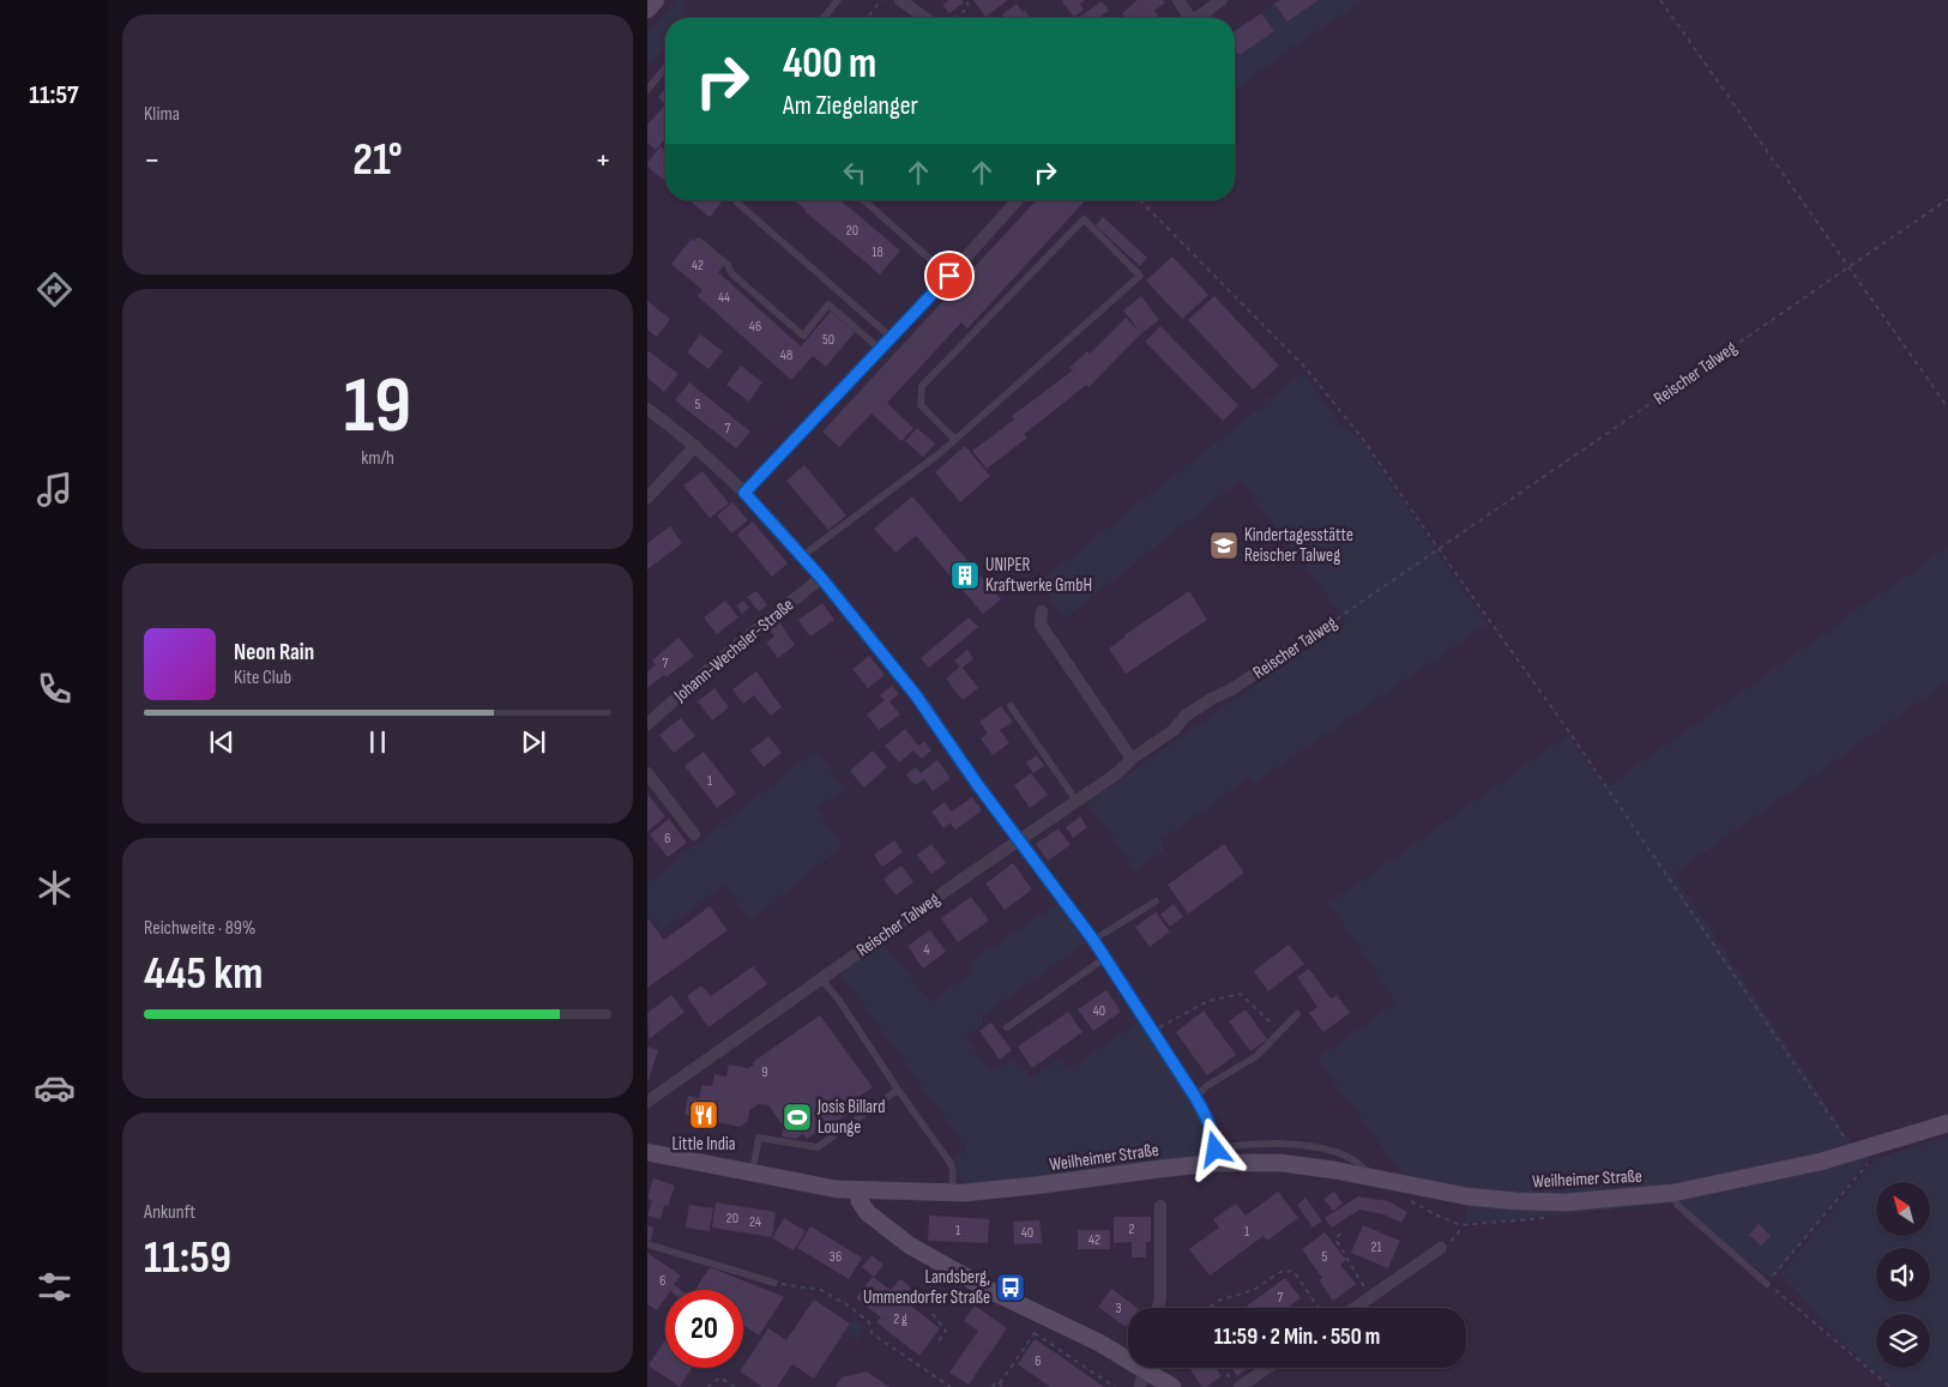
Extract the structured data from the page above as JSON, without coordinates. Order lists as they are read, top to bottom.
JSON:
{
  "streets": {
    "street": ["Reischer Talweg", "Johann-Wechsler-Straße", "Weilheimer Straße"]
  },
  "places": {
    "school or university": ["Kindertagesstätte Reischer Talweg"],
    "building": ["UNIPER Kraftwerke GmbH"],
    "restaurant": ["Little India"],
    "sports": ["Josis Billard Lounge"],
    "bus stop": ["Landsberg, Ummendorfer Straße"]
  },
  "house_numbers": [
    "20",
    "18",
    "42",
    "44",
    "46",
    "50",
    "48",
    "5",
    "7",
    "7",
    "1",
    "6",
    "4",
    "40",
    "9",
    "20",
    "24",
    "2",
    "1",
    "1",
    "40",
    "42",
    "21",
    "36",
    "5",
    "6",
    "7",
    "3",
    "2 g",
    "6"
  ],
  "north": "top left",
  "page": {
    "tabs": "11:57",
    "tile": [
      "Klima",
      ["19", "km/h"],
      ["Reichweite · 89%", "445 km"],
      ["Ankunft", "11:59"]
    ],
    "turn": ["400 m", "Am Ziegelanger"],
    "heat": ["−", "21°", "+"],
    "song": ["Neon Rain", "Kite Club"],
    "limit": "20",
    "trip": "11:59 · 2 Min. · 550 m"
  }
}
